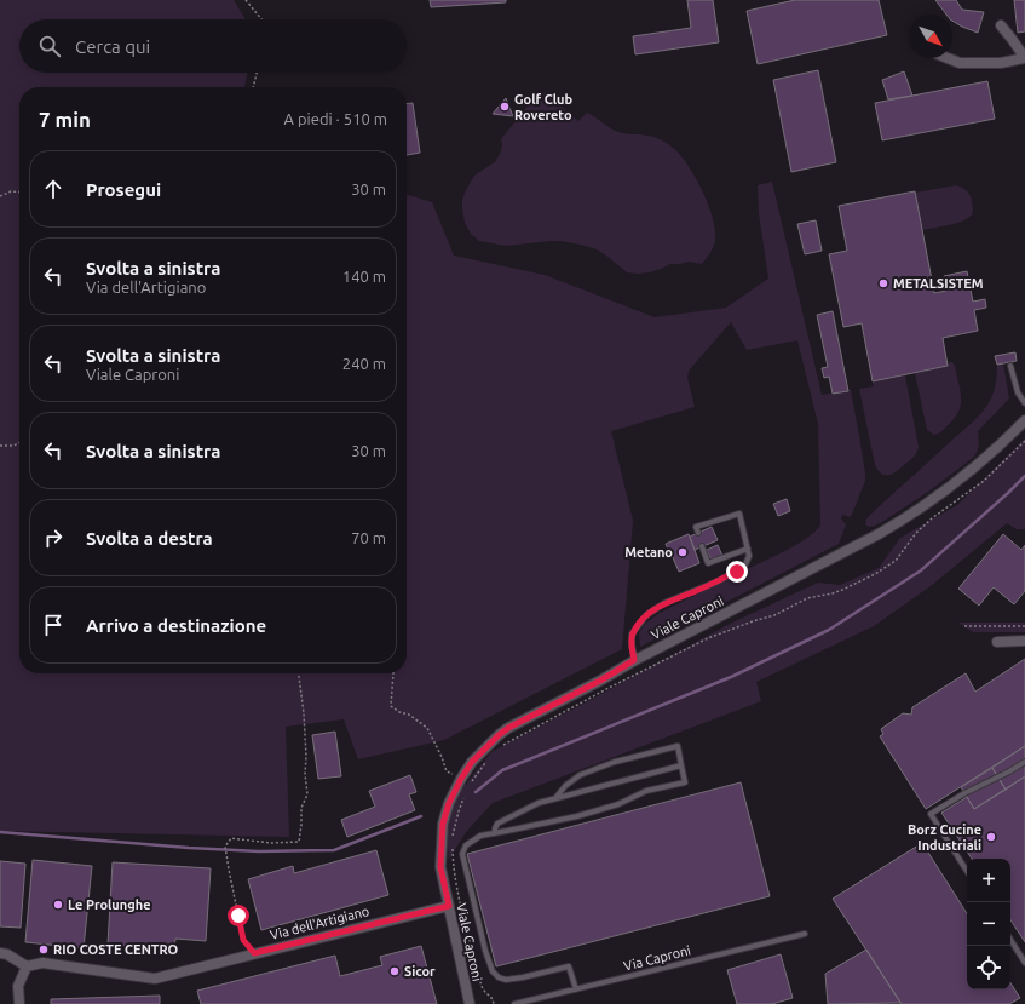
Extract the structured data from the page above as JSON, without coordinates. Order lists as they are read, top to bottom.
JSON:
{
  "streets": {
    "street": ["Viale Caproni", "Via dell'Artigiano"],
    "lane": ["Via Caproni"]
  },
  "crossings": [
    ["Viale Caproni", "Via dell'Artigiano"]
  ],
  "places": [
    "Golf Club Rovereto",
    "METALSISTEM",
    "Metano",
    "Borz Cucine Industriali",
    "Le Prolunghe",
    "RIO COSTE CENTRO",
    "Sicor"
  ],
  "north": "bottom right",
  "page": {
    "search": "Cerca qui",
    "heading": ["7 min", "A piedi · 510 m"],
    "list": [
      ["Prosegui", "30 m"],
      ["Svolta a sinistra", "Via dell'Artigiano", "140 m"],
      ["Svolta a sinistra", "Viale Caproni", "240 m"],
      ["Svolta a sinistra", "30 m"],
      ["Svolta a destra", "70 m"],
      "Arrivo a destinazione"
    ],
    "map_buttons": ["+", "−"]
  }
}
